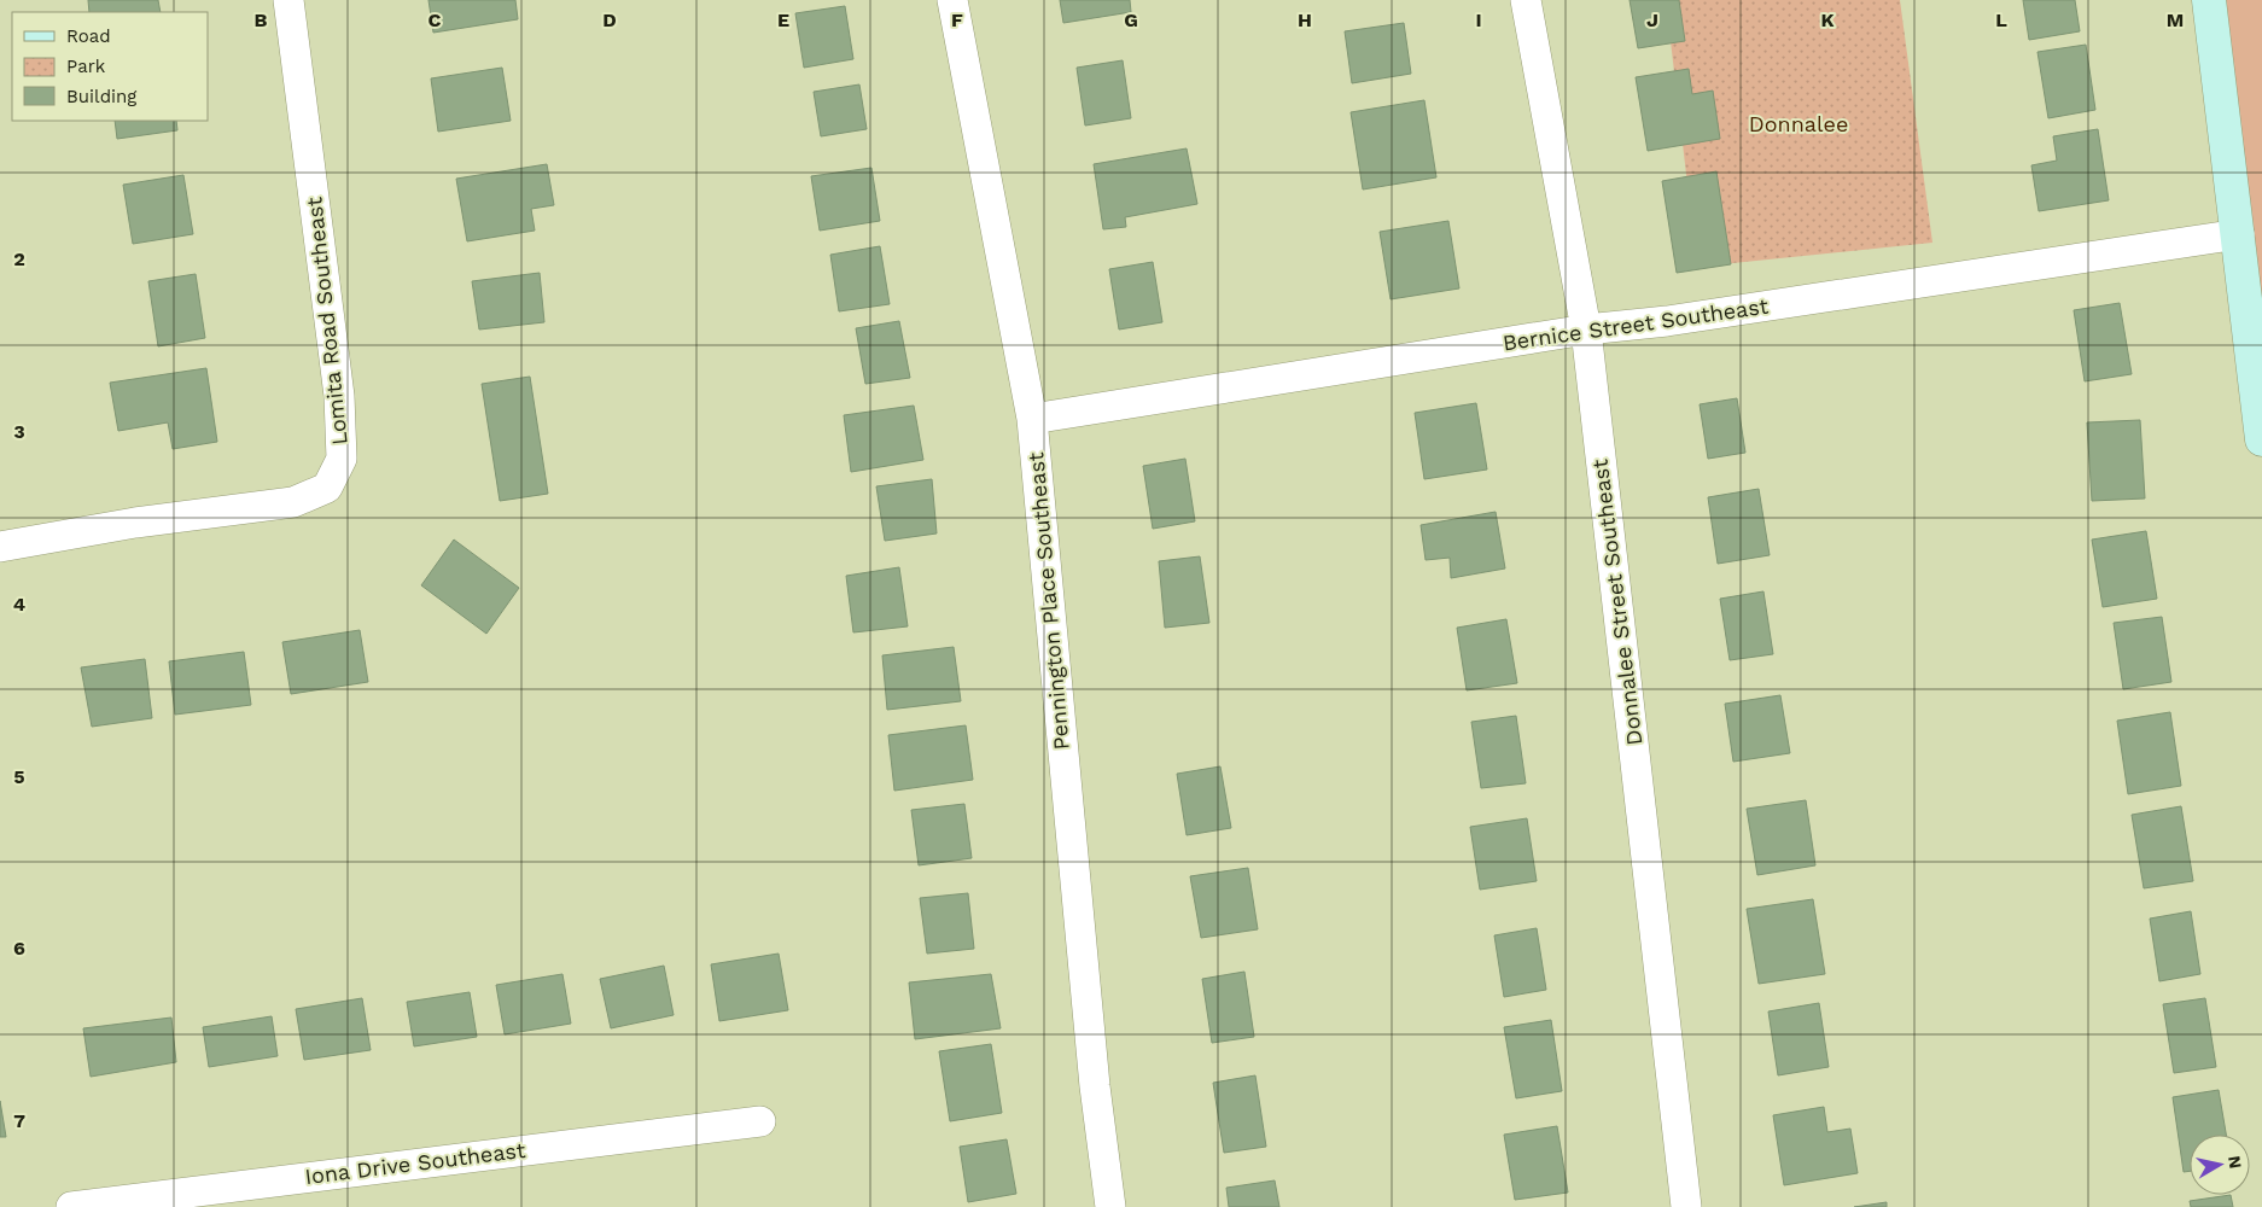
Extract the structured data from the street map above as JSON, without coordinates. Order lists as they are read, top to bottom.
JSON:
{
  "streets": {
    "street": [
      "Lomita Road Southeast",
      "Bernice Street Southeast",
      "Pennington Place Southeast",
      "Donnalee Street Southeast",
      "Iona Drive Southeast"
    ]
  },
  "crossings": [
    ["Bernice Street Southeast", "Pennington Place Southeast"],
    ["Bernice Street Southeast", "Donnalee Street Southeast"]
  ],
  "parks": ["Donnalee"],
  "legend": ["Road", "Park", "Building"],
  "north": "right",
  "grid": {
    "columns": [
      "B",
      "C",
      "D",
      "E",
      "F",
      "G",
      "H",
      "I",
      "J",
      "K",
      "L",
      "M"
    ],
    "rows": [
      "2",
      "3",
      "4",
      "5",
      "6",
      "7"
    ]
  }
}
